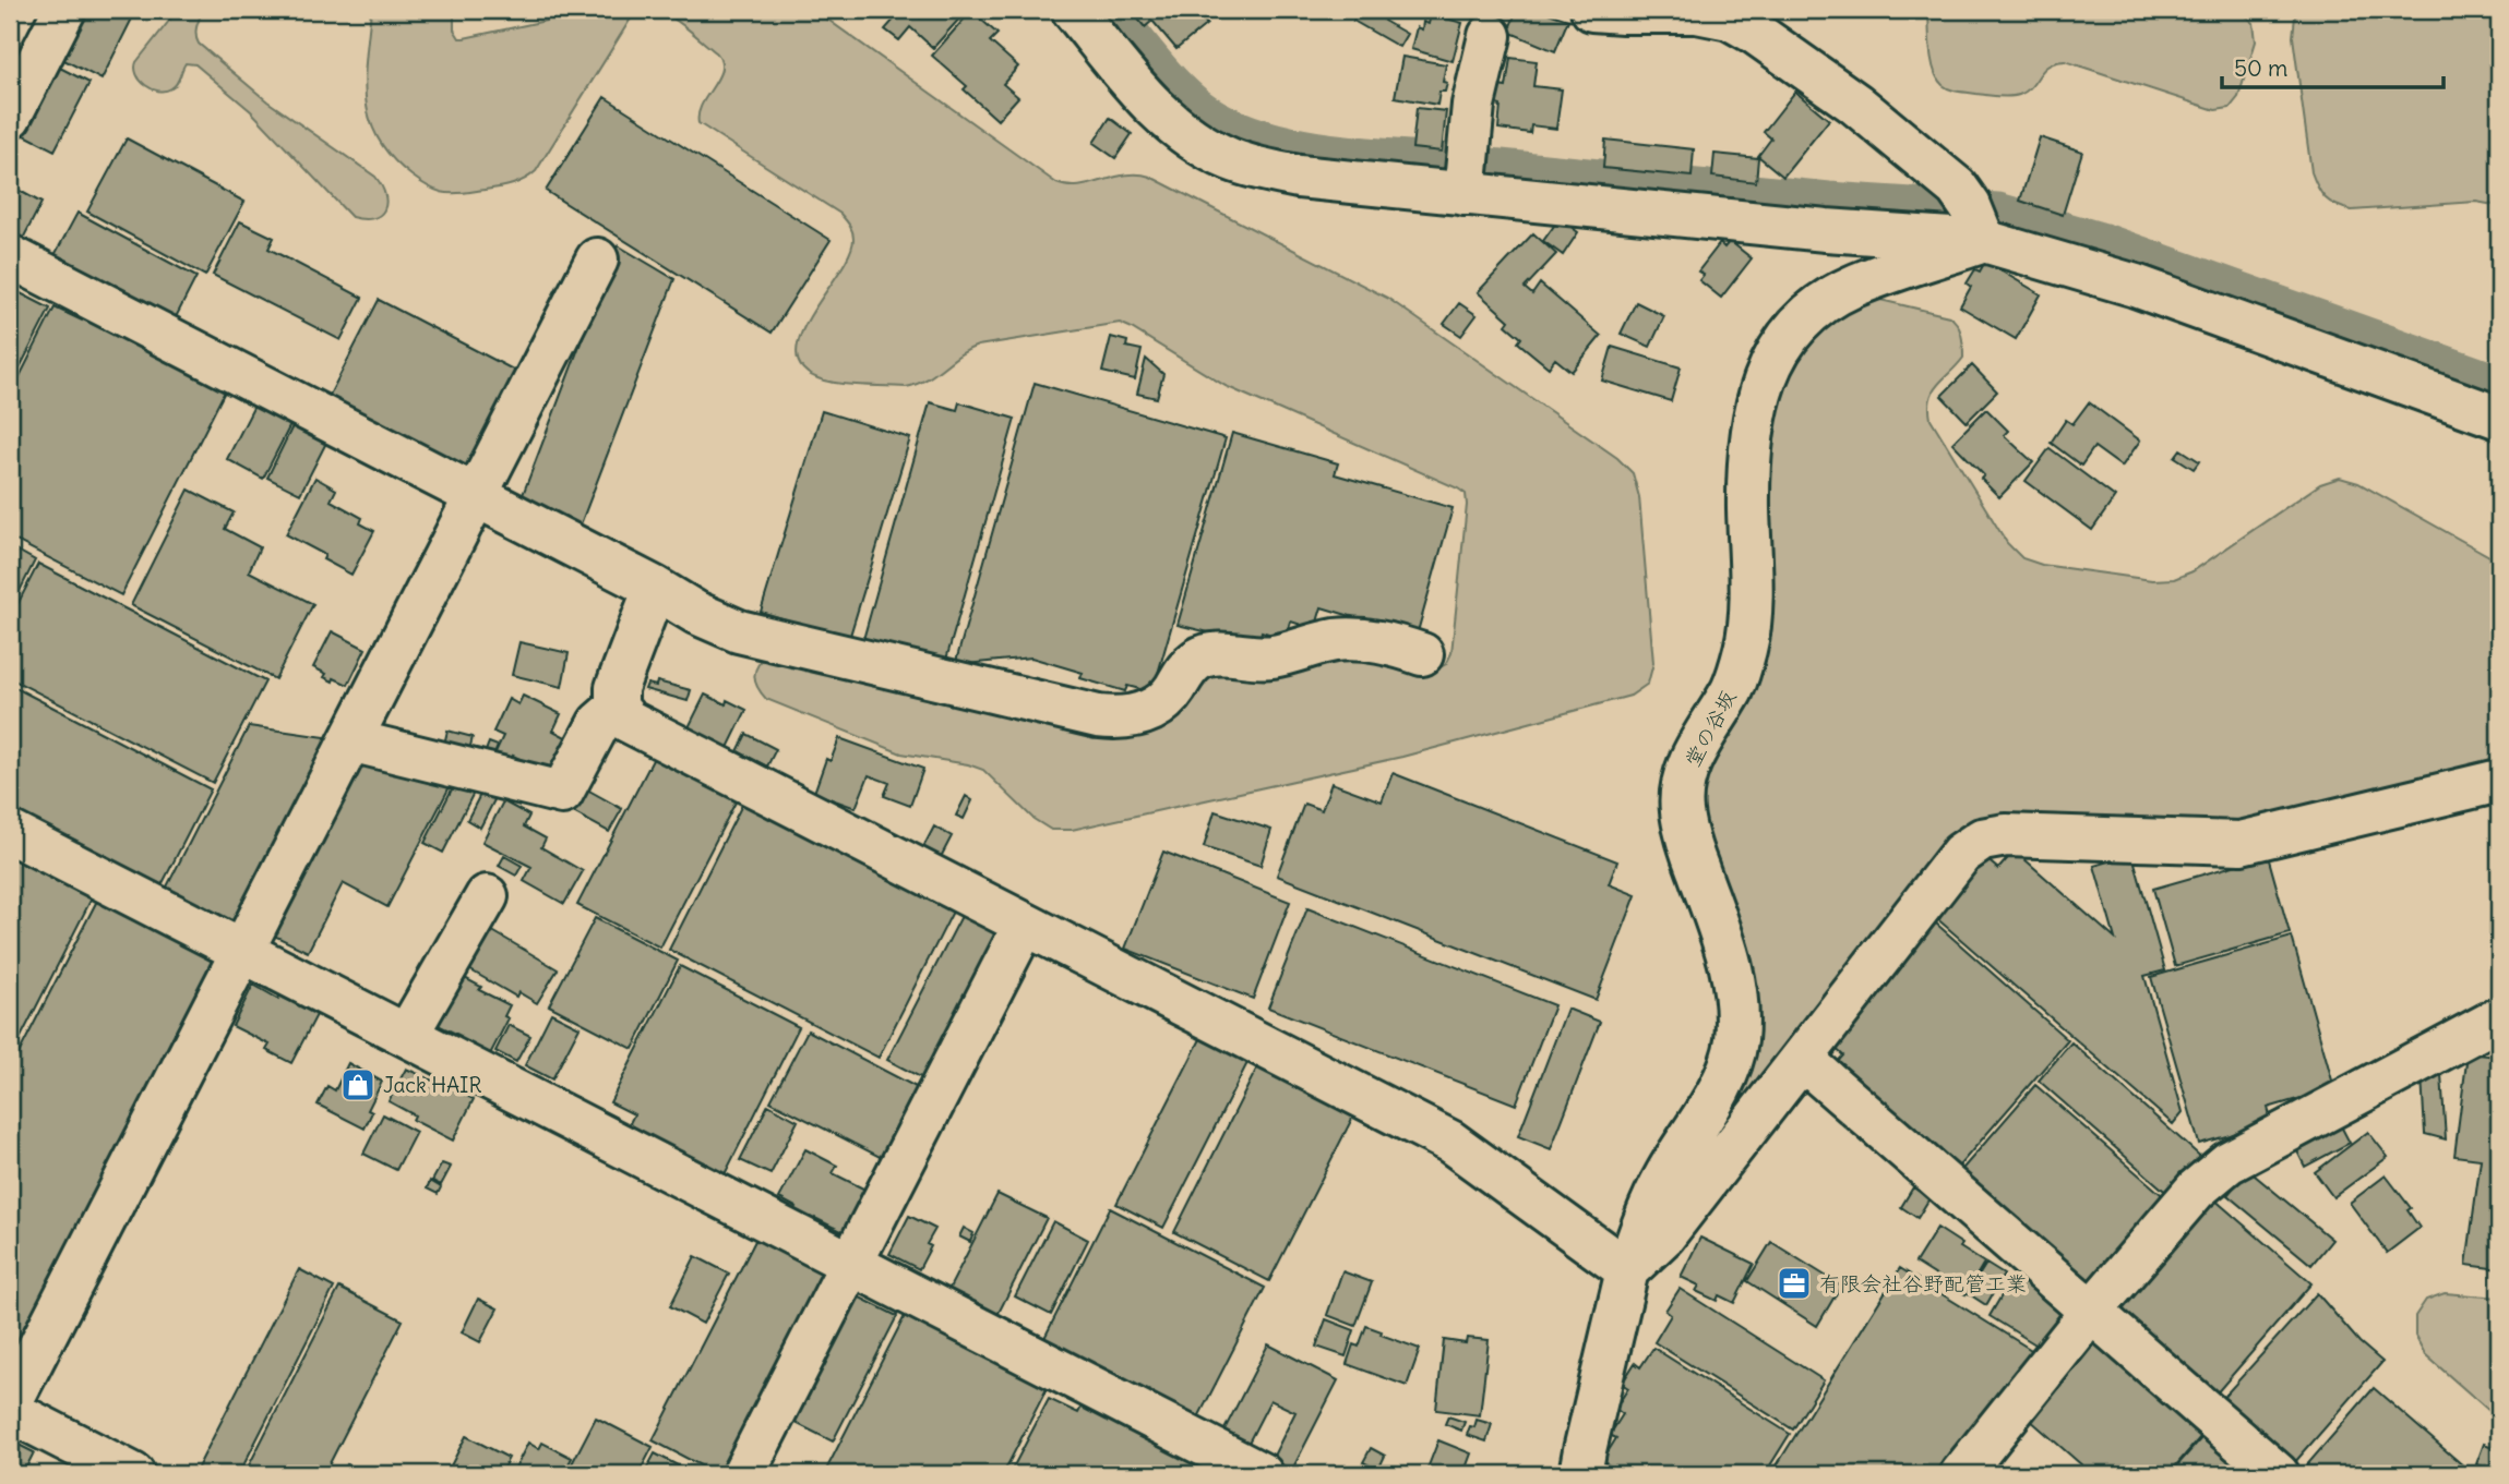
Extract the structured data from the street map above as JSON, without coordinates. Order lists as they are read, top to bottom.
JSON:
{
  "streets": {
    "street": ["堂の谷坂"]
  },
  "places": {
    "shop": ["Jack HAIR"],
    "office": ["有限会社谷野配管工業"]
  },
  "scale_bar": "50 m"
}
